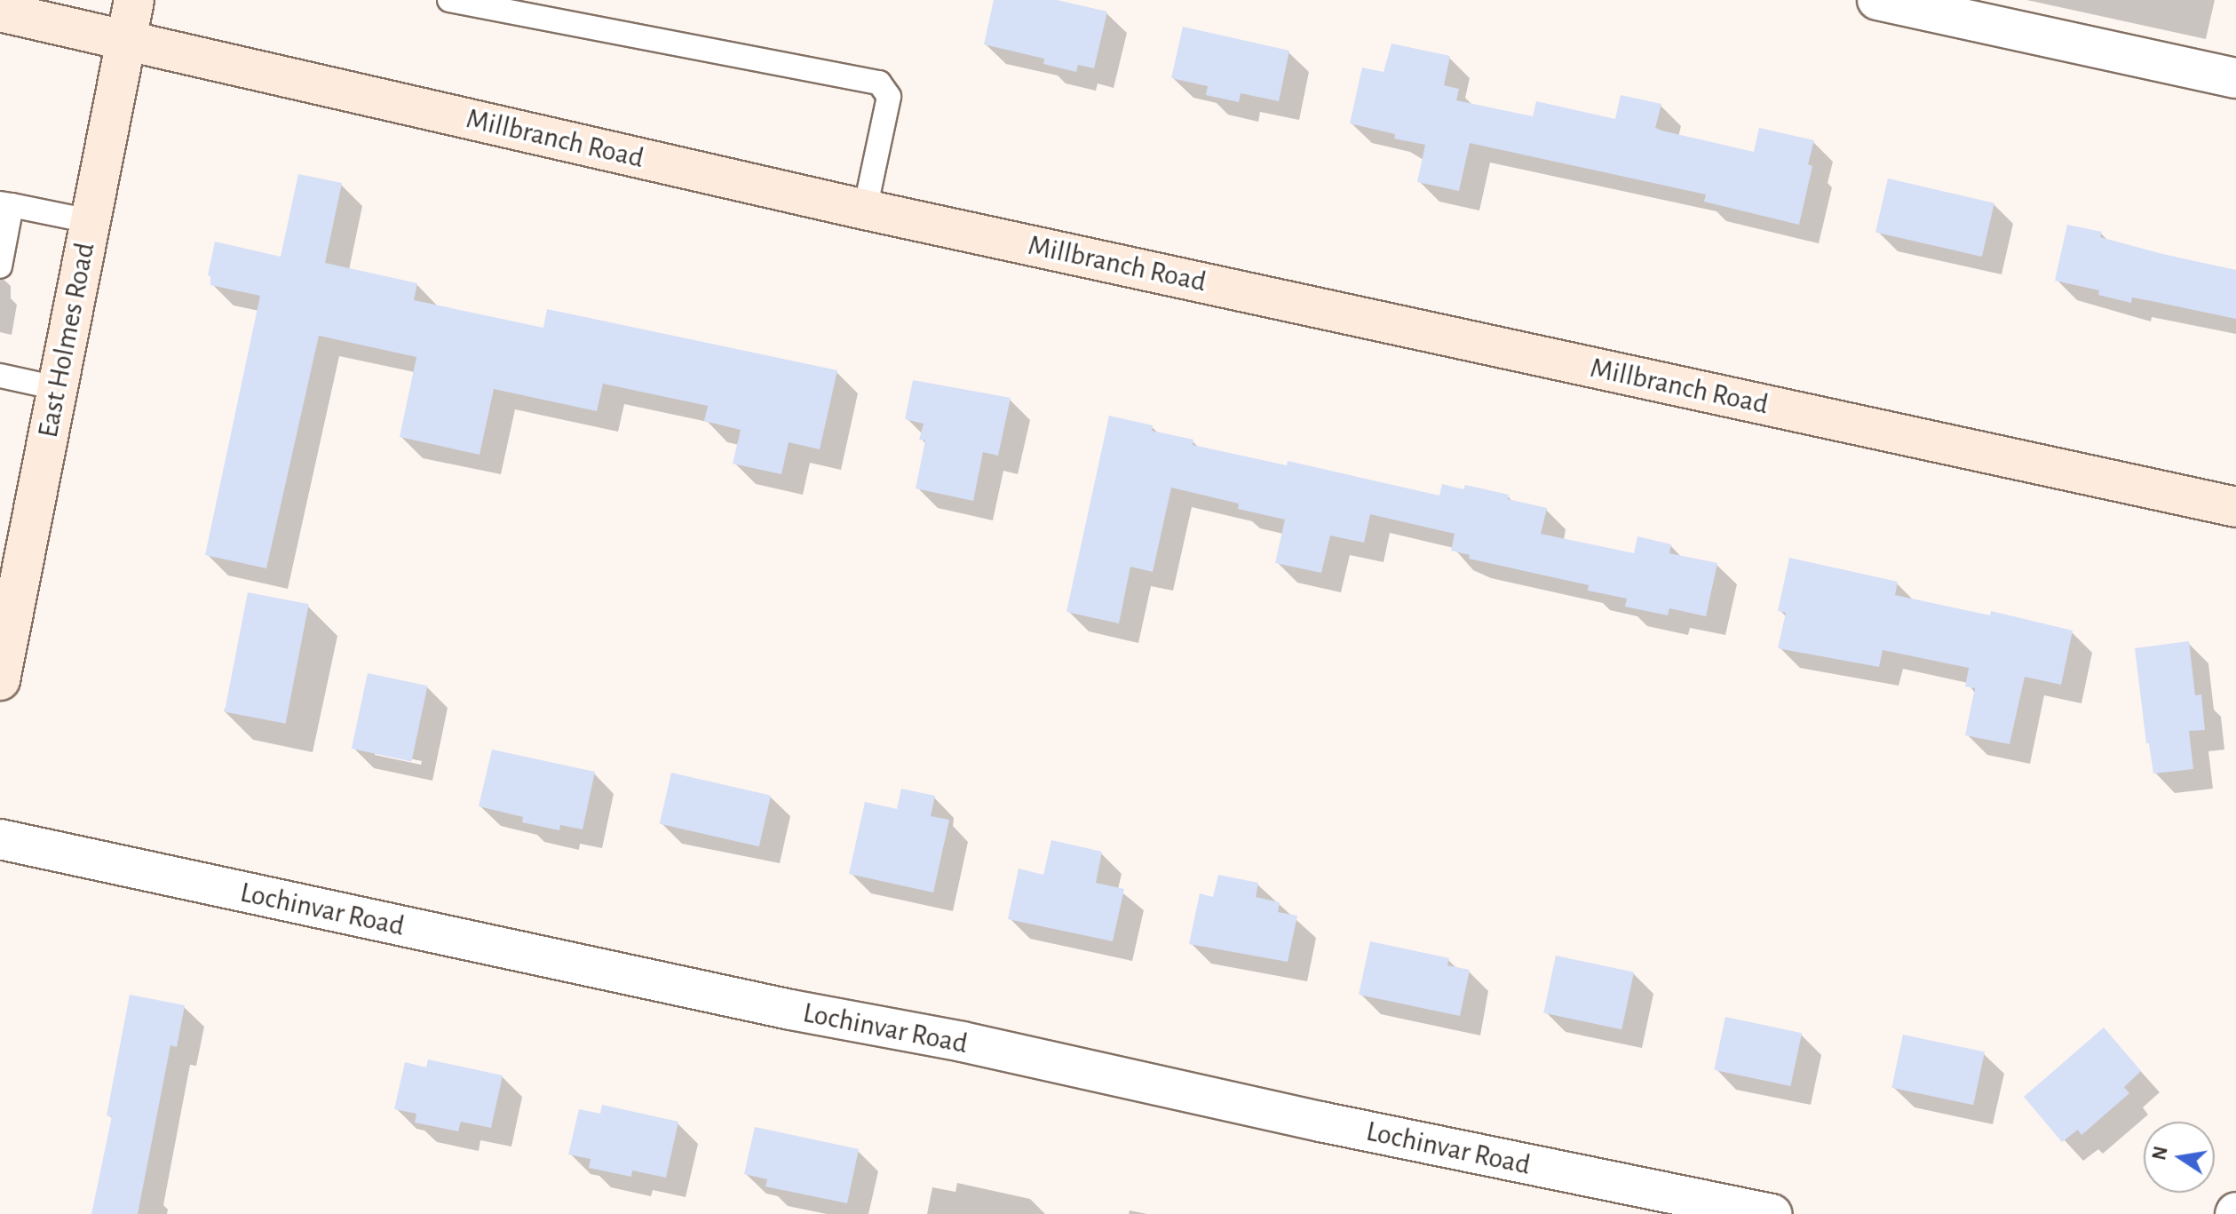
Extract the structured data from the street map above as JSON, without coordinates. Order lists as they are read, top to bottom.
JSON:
{
  "streets": {
    "main road": ["Millbranch Road", "East Holmes Road"],
    "street": ["Lochinvar Road"]
  },
  "crossings": [
    ["Millbranch Road", "East Holmes Road"]
  ],
  "north": "left"
}
